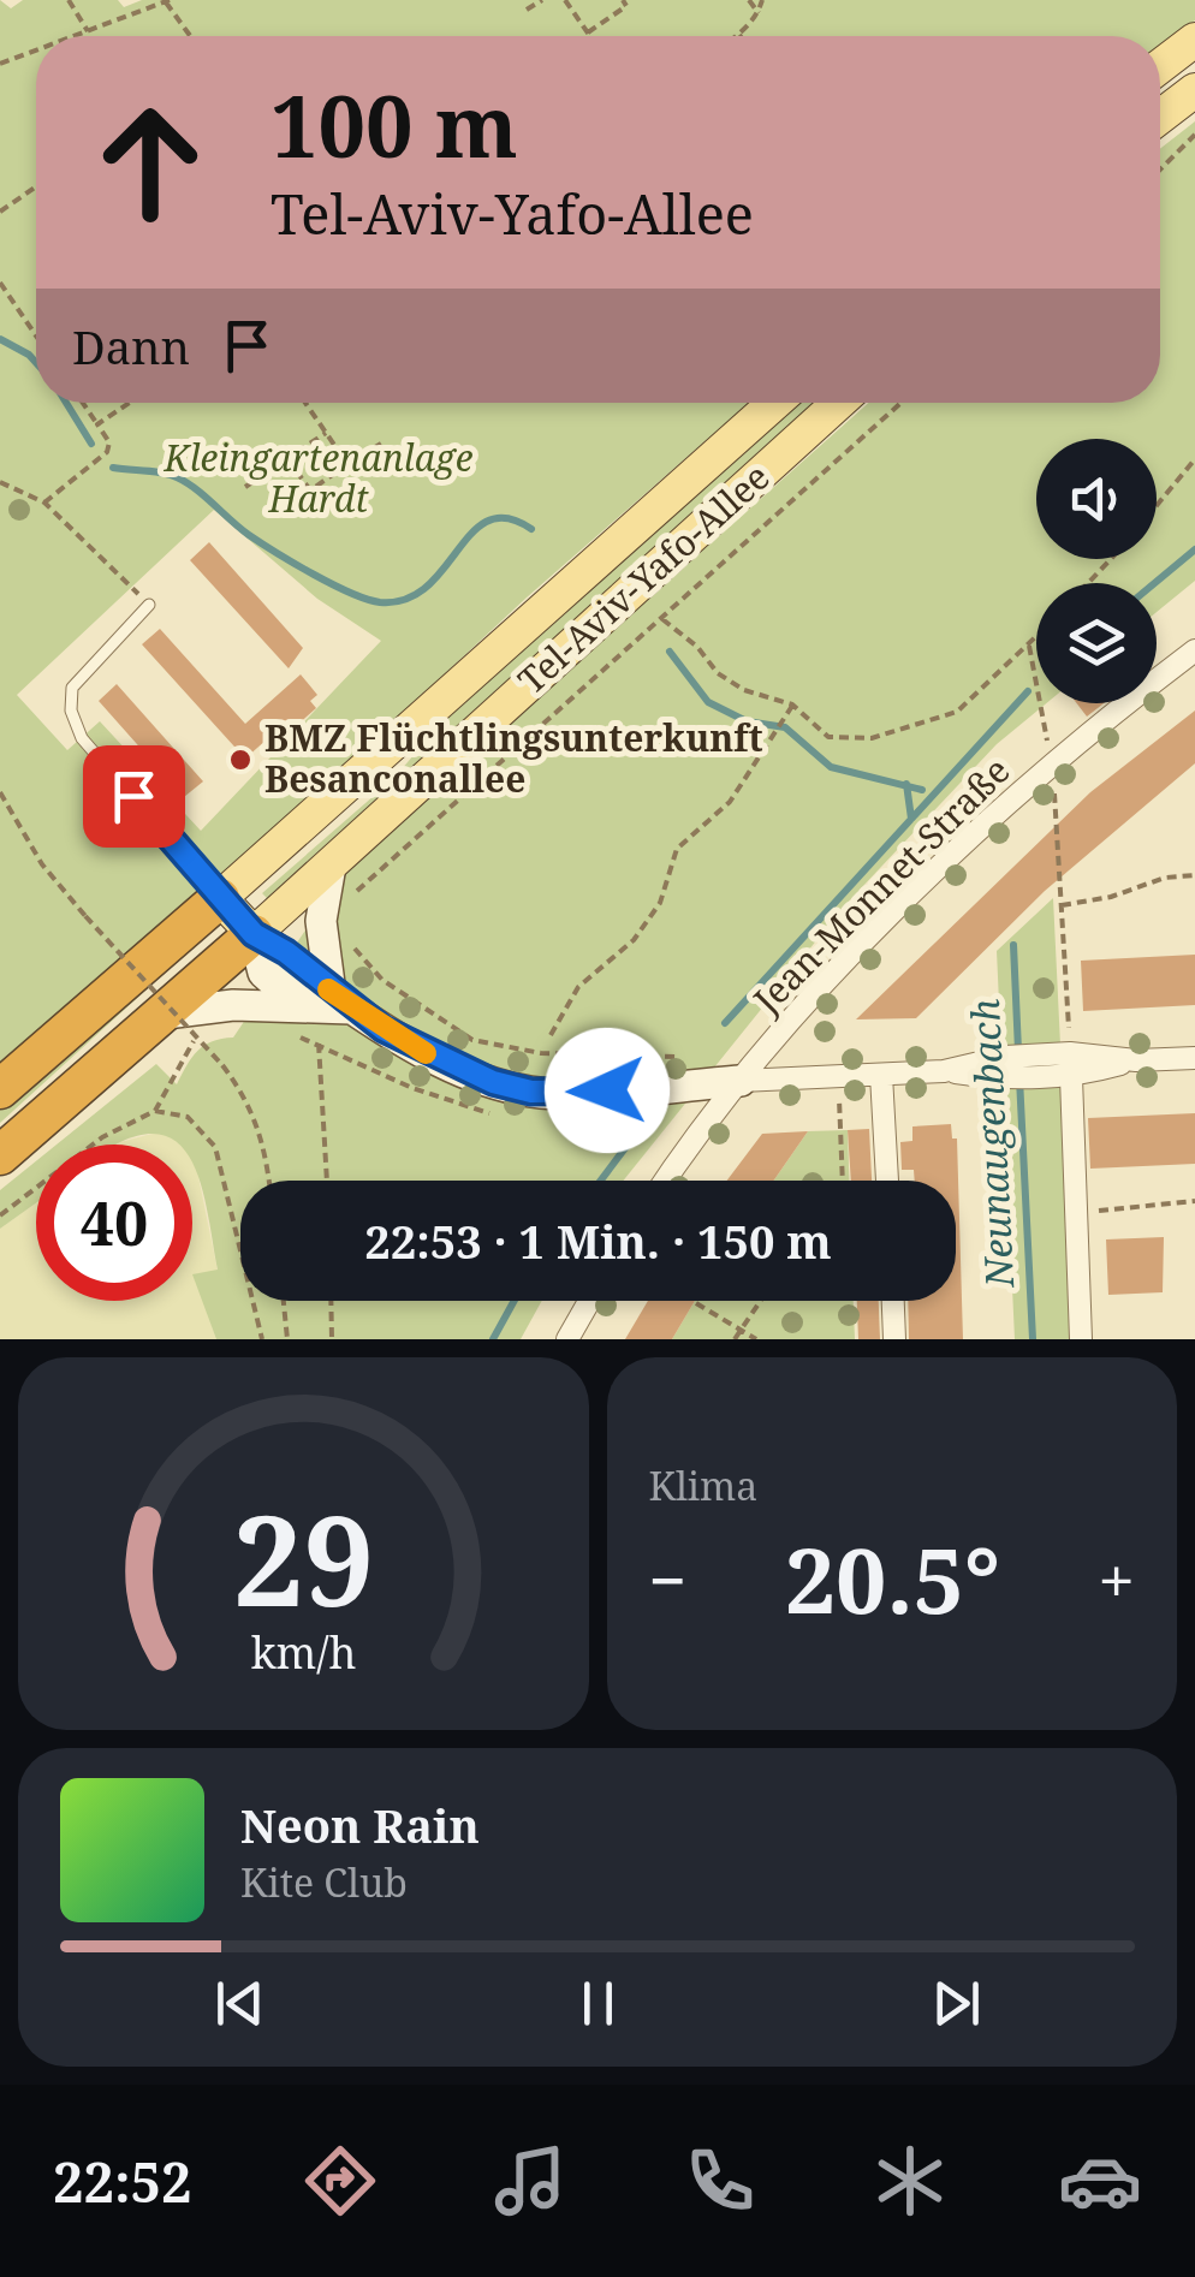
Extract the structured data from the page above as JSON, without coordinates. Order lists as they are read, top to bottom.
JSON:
{
  "streets": {
    "highway": ["Tel-Aviv-Yafo-Allee"],
    "street": ["Jean-Monnet-Straße"]
  },
  "water": ["Neunaugenbach"],
  "parks": ["Kleingartenanlage Hardt"],
  "places": ["BMZ Flüchtlingsunterkunft Besanconallee"],
  "page": {
    "turn": ["100 m", "Tel-Aviv-Yafo-Allee"],
    "then": "Dann",
    "limit": "40",
    "trip": "22:53 · 1 Min. · 150 m",
    "tile": "Klima",
    "heat": ["−", "20.5°", "+"],
    "song": ["Neon Rain", "Kite Club"],
    "tabs": "22:52",
    "gauge": ["29", "km/h"]
  }
}
